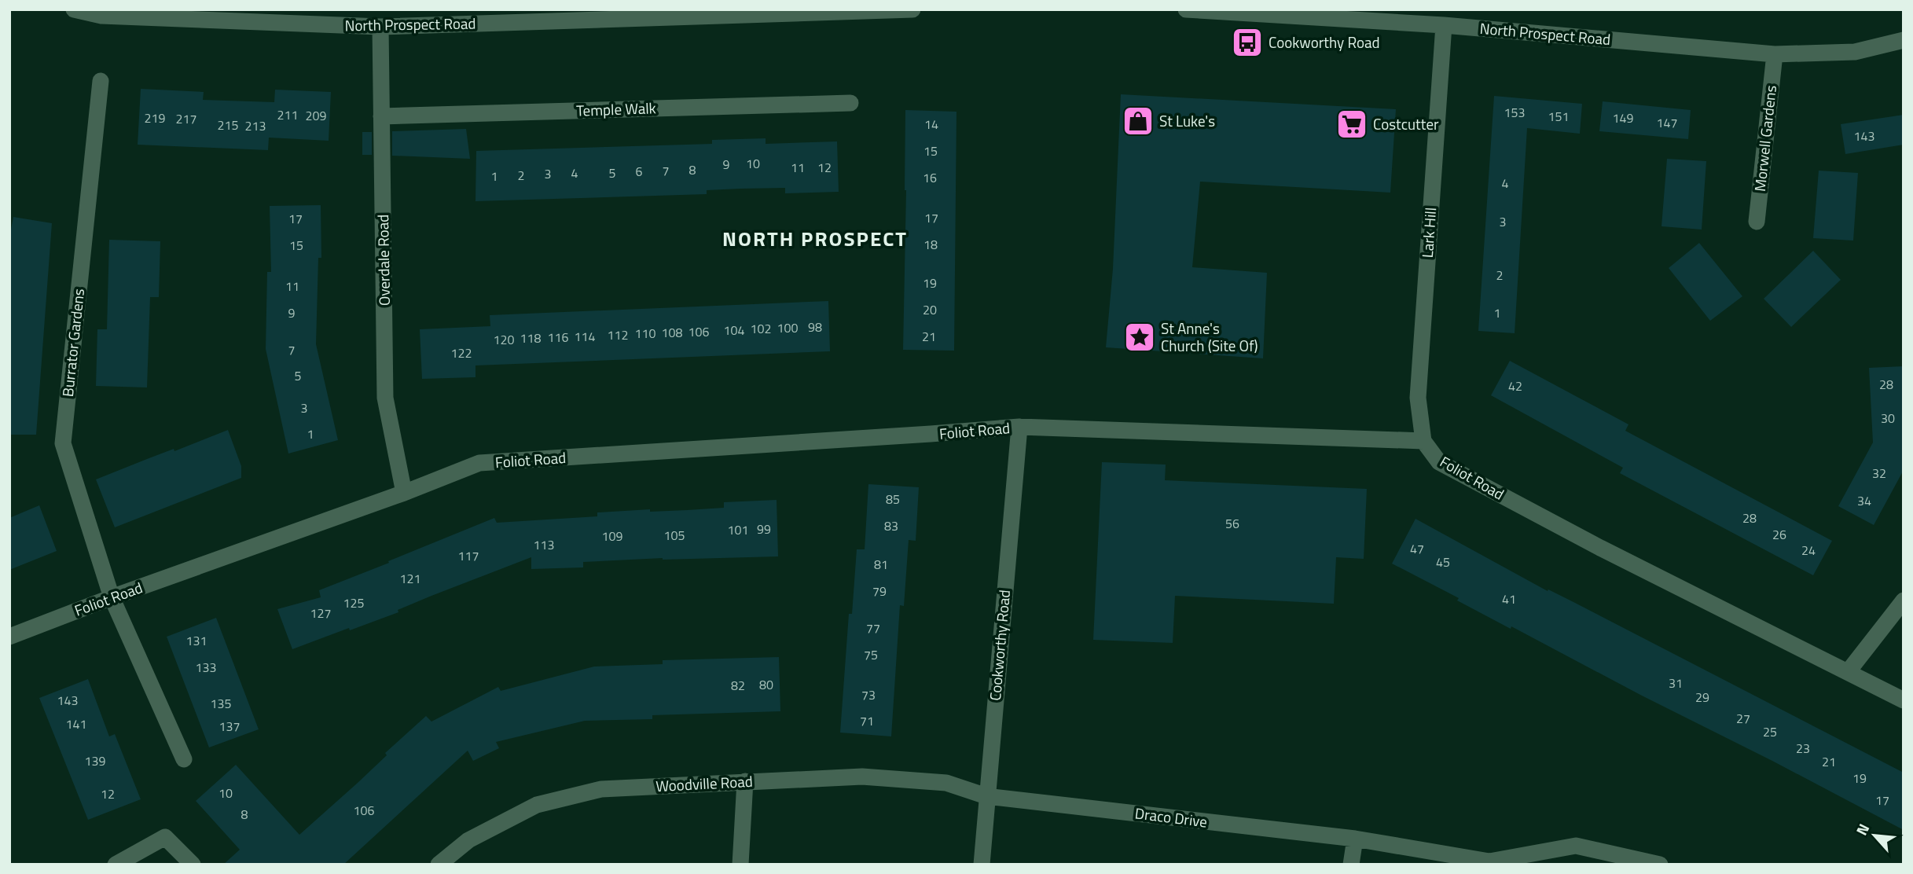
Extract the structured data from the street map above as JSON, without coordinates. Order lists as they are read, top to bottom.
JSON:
{
  "streets": {
    "street": [
      "North Prospect Road",
      "Temple Walk",
      "Morwell Gardens",
      "Lark Hill",
      "Overdale Road",
      "Burrator Gardens",
      "Foliot Road",
      "Cookworthy Road",
      "Woodville Road",
      "Draco Drive"
    ]
  },
  "crossings": [
    ["North Prospect Road", "Morwell Gardens"],
    ["North Prospect Road", "Lark Hill"],
    ["North Prospect Road", "Overdale Road"],
    ["Temple Walk", "Overdale Road"],
    ["Lark Hill", "Foliot Road"],
    ["Overdale Road", "Foliot Road"],
    ["Burrator Gardens", "Foliot Road"],
    ["Foliot Road", "Cookworthy Road"],
    ["Cookworthy Road", "Woodville Road"],
    ["Cookworthy Road", "Draco Drive"],
    ["Woodville Road", "Draco Drive"]
  ],
  "districts": ["NORTH PROSPECT"],
  "places": {
    "bus stop": ["Cookworthy Road"],
    "shop": ["St Luke's"],
    "supermarket": ["Costcutter"],
    "place": ["St Anne's Church (Site Of)"]
  },
  "house_numbers": [
    "153",
    "211",
    "209",
    "151",
    "219",
    "149",
    "217",
    "147",
    "14",
    "215",
    "213",
    "143",
    "15",
    "10",
    "9",
    "11",
    "12",
    "8",
    "7",
    "6",
    "4",
    "5",
    "3",
    "2",
    "1",
    "16",
    "4",
    "17",
    "17",
    "3",
    "18",
    "15",
    "2",
    "19",
    "11",
    "20",
    "9",
    "1",
    "98",
    "100",
    "102",
    "104",
    "106",
    "108",
    "110",
    "112",
    "114",
    "21",
    "116",
    "118",
    "120",
    "7",
    "122",
    "5",
    "28",
    "42",
    "3",
    "30",
    "1",
    "32",
    "85",
    "34",
    "28",
    "56",
    "83",
    "99",
    "101",
    "26",
    "105",
    "109",
    "113",
    "47",
    "24",
    "117",
    "45",
    "81",
    "121",
    "79",
    "41",
    "125",
    "127",
    "77",
    "131",
    "75",
    "133",
    "31",
    "80",
    "82",
    "73",
    "29",
    "143",
    "135",
    "27",
    "71",
    "141",
    "137",
    "25",
    "23",
    "139",
    "21",
    "19",
    "10",
    "12",
    "17",
    "106",
    "8"
  ],
  "north": "top left"
}
